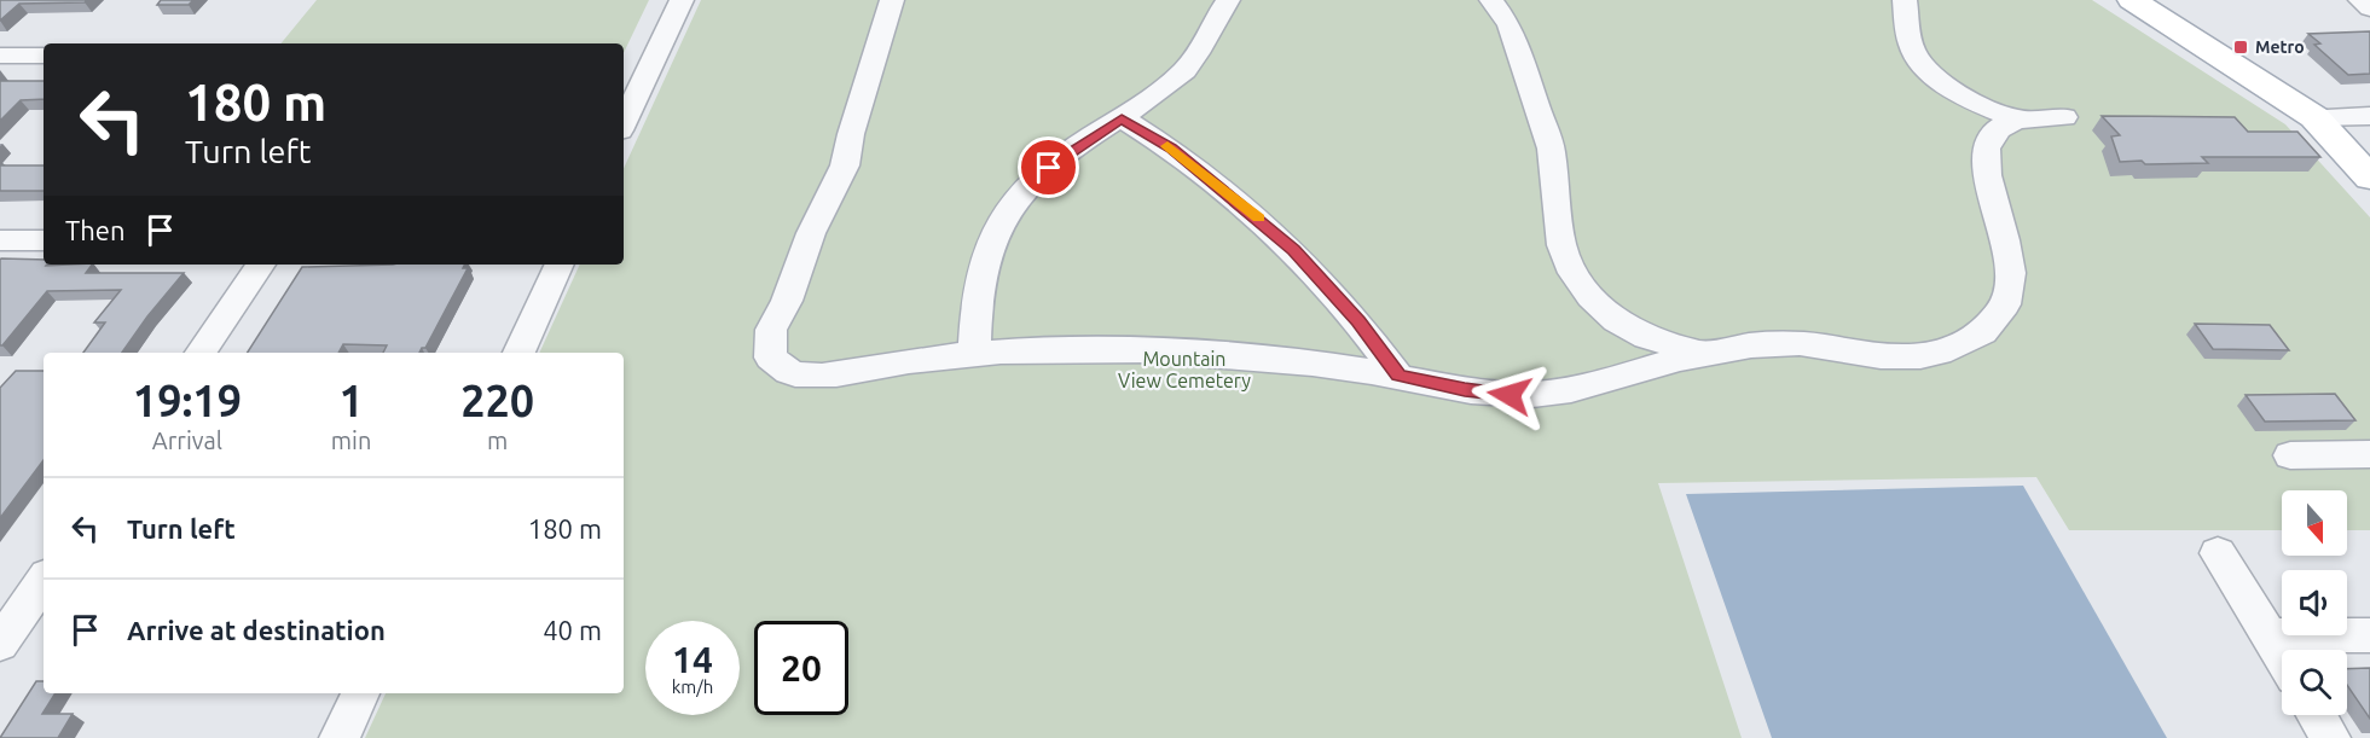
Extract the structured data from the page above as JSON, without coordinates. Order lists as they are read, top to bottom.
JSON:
{
  "parks": ["Mountain View Cemetery"],
  "places": {
    "transit": ["Metro"]
  },
  "north": "bottom",
  "page": {
    "turn": ["180 m", "Turn left"],
    "then": "Then",
    "eta": [
      "19:19",
      "Arrival",
      "1",
      "min",
      "220",
      "m"
    ],
    "list": [
      {
        "name": "Turn left",
        "value": "180 m"
      },
      {
        "name": "Arrive at destination",
        "value": "40 m"
      }
    ],
    "speed": "14 km/h",
    "limit": "20"
  }
}
